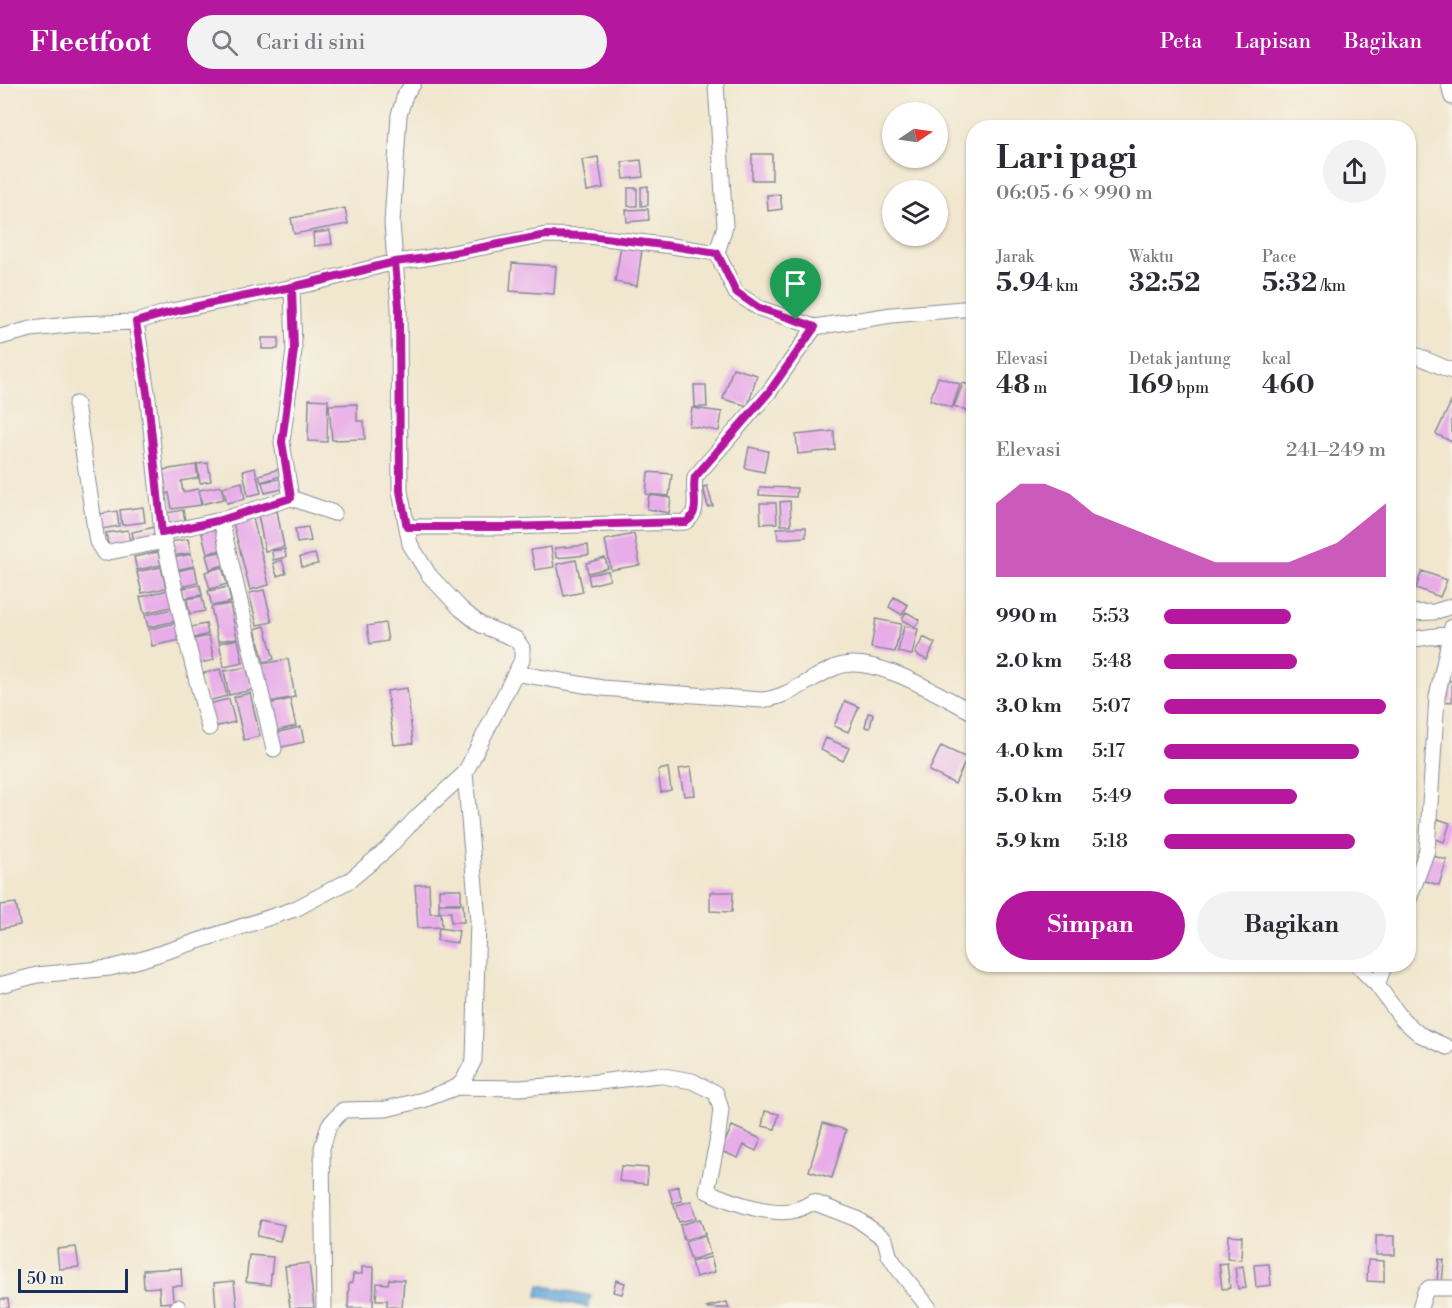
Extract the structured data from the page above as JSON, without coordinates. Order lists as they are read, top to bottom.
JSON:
{
  "scale_bar": "50 m",
  "north": "right",
  "page": {
    "header": "Fleetfoot",
    "search": "Cari di sini",
    "nav": ["Peta", "Lapisan", "Bagikan"],
    "heading": ["Lari pagi", "06:05 · 6 × 990 m"],
    "stats": [
      ["Jarak", "5.94 km"],
      ["Waktu", "32:52"],
      ["Pace", "5:32 /km"],
      ["Elevasi", "48 m"],
      ["Detak jantung", "169 bpm"],
      ["kcal", "460"]
    ],
    "chart": ["Elevasi", "241–249 m"],
    "list": [
      {
        "name": "990 m",
        "note": "5:53"
      },
      {
        "name": "2.0 km",
        "note": "5:48"
      },
      {
        "name": "3.0 km",
        "note": "5:07"
      },
      {
        "name": "4.0 km",
        "note": "5:17"
      },
      {
        "name": "5.0 km",
        "note": "5:49"
      },
      {
        "name": "5.9 km",
        "note": "5:18"
      }
    ],
    "buttons": ["Simpan", "Bagikan"],
    "scale": "50 m"
  }
}
